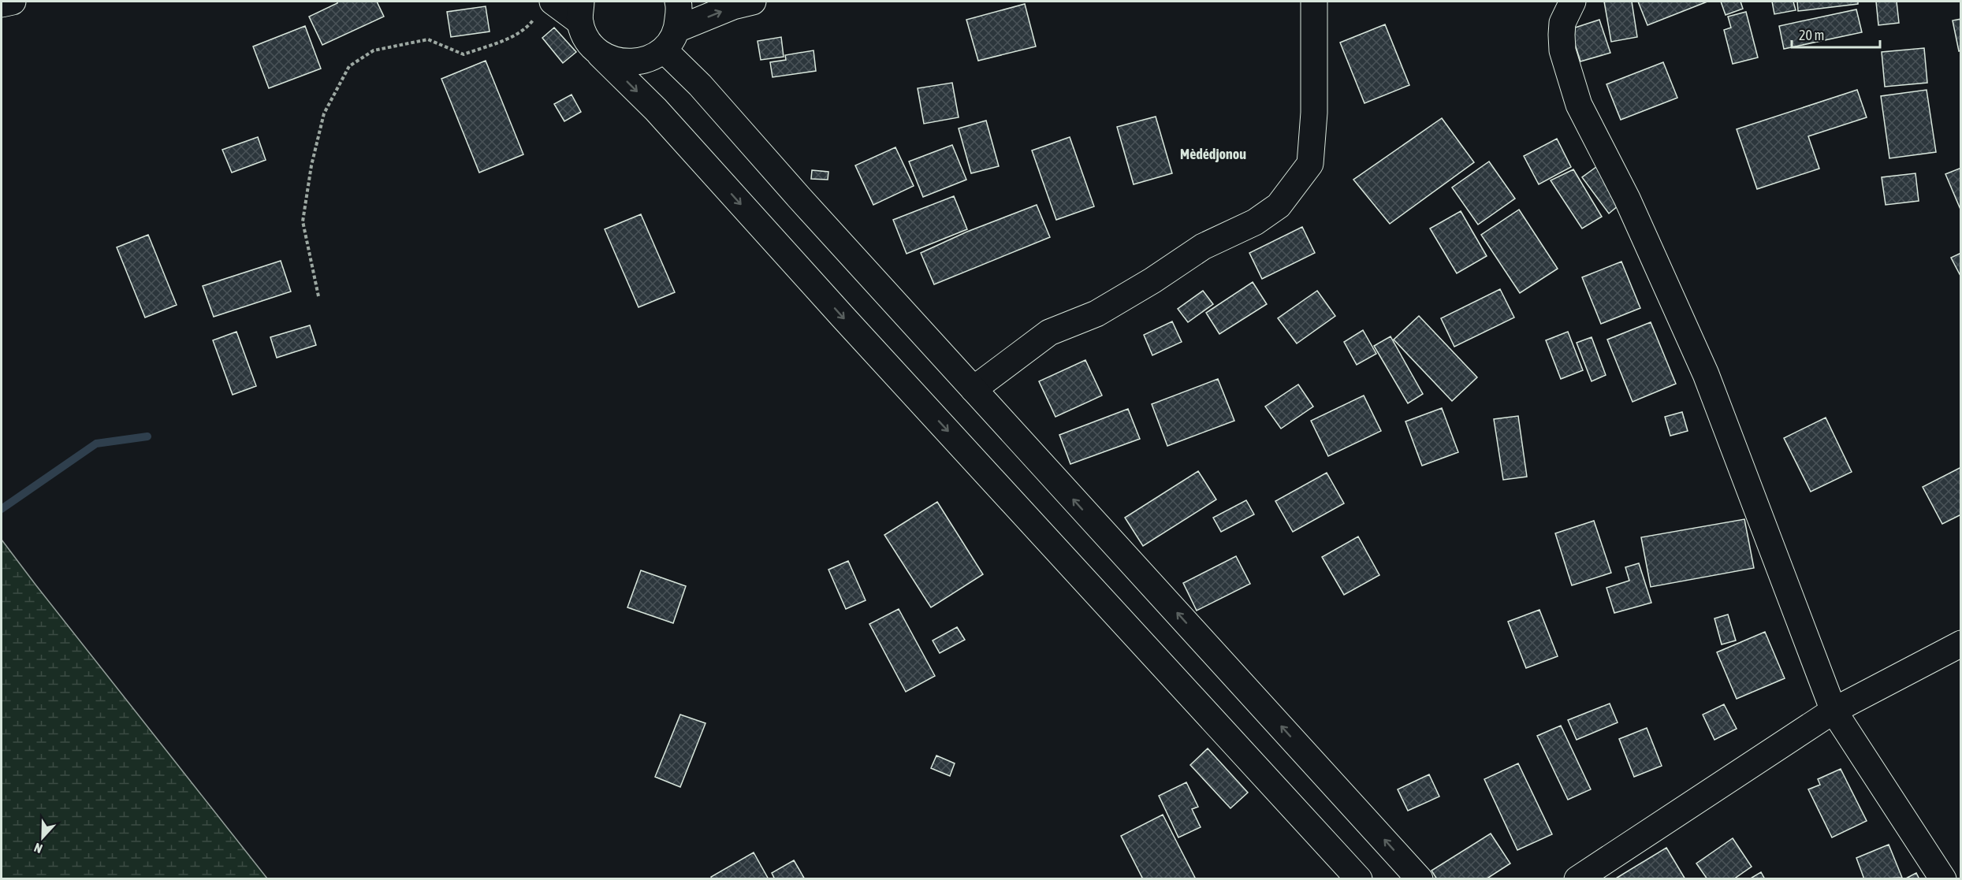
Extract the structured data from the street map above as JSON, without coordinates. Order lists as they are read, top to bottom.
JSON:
{
  "districts": ["Mèdédjonou"],
  "scale_bar": "20 m",
  "north": "bottom"
}
